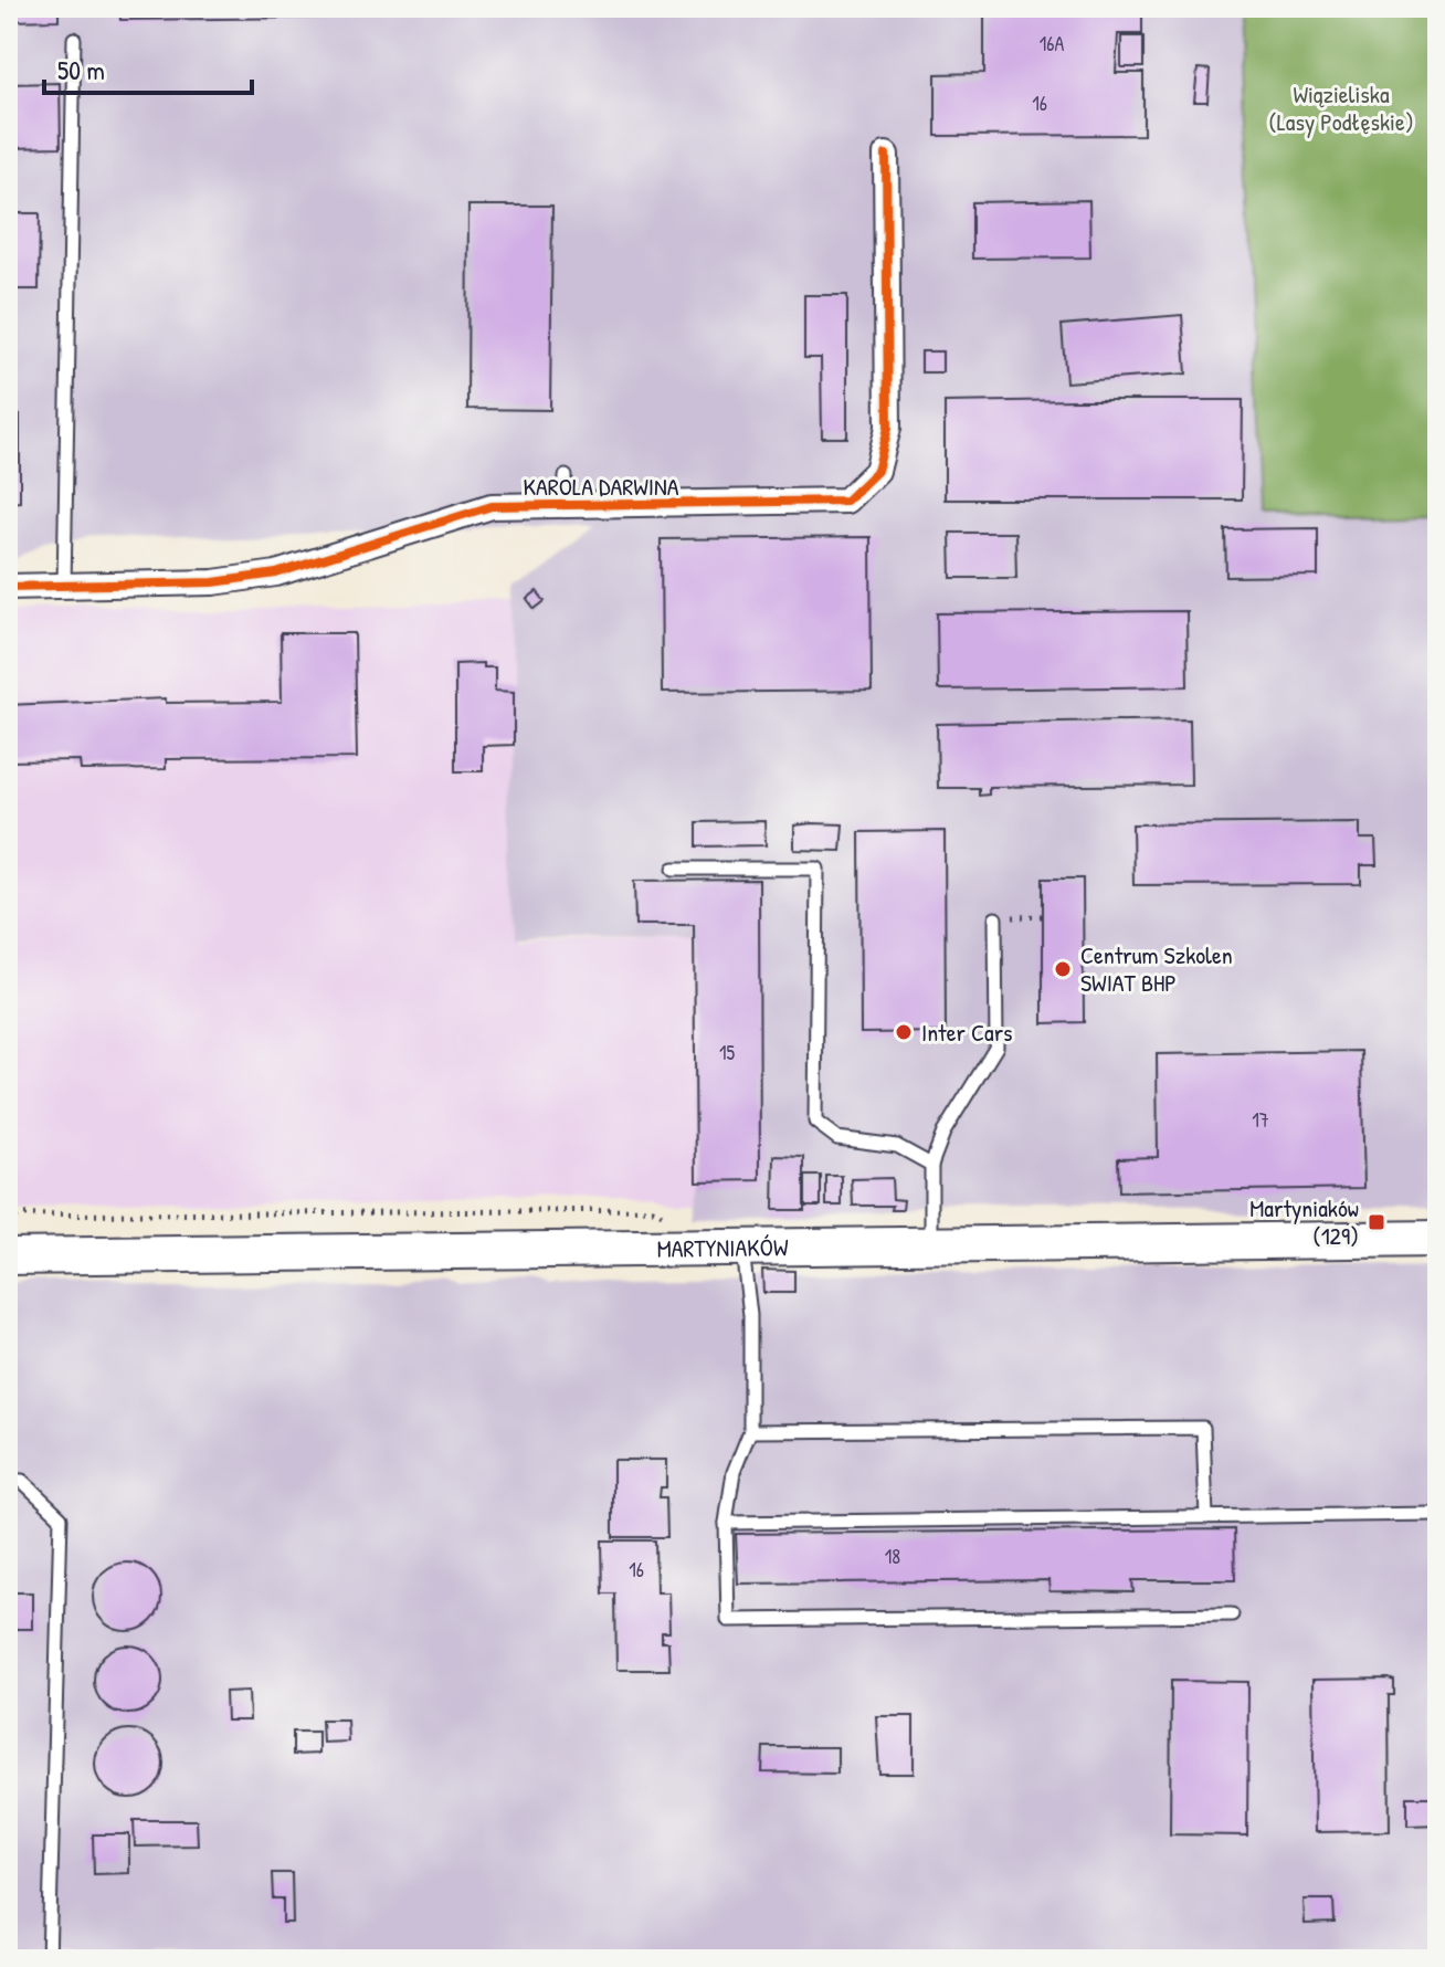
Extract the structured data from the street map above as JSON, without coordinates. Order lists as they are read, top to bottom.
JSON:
{
  "streets": {
    "main road": ["MARTYNIAKÓW"],
    "street": ["KAROLA DARWINA"]
  },
  "parks": ["Wiązieliska (Lasy Podłęskie)"],
  "places": {
    "other": ["Centrum Szkolen SWIAT BHP", "Inter Cars"],
    "transit": ["Martyniaków (129)"]
  },
  "house_numbers": [
    "16A",
    "16",
    "15",
    "17",
    "18",
    "16"
  ],
  "scale_bar": "50 m"
}
